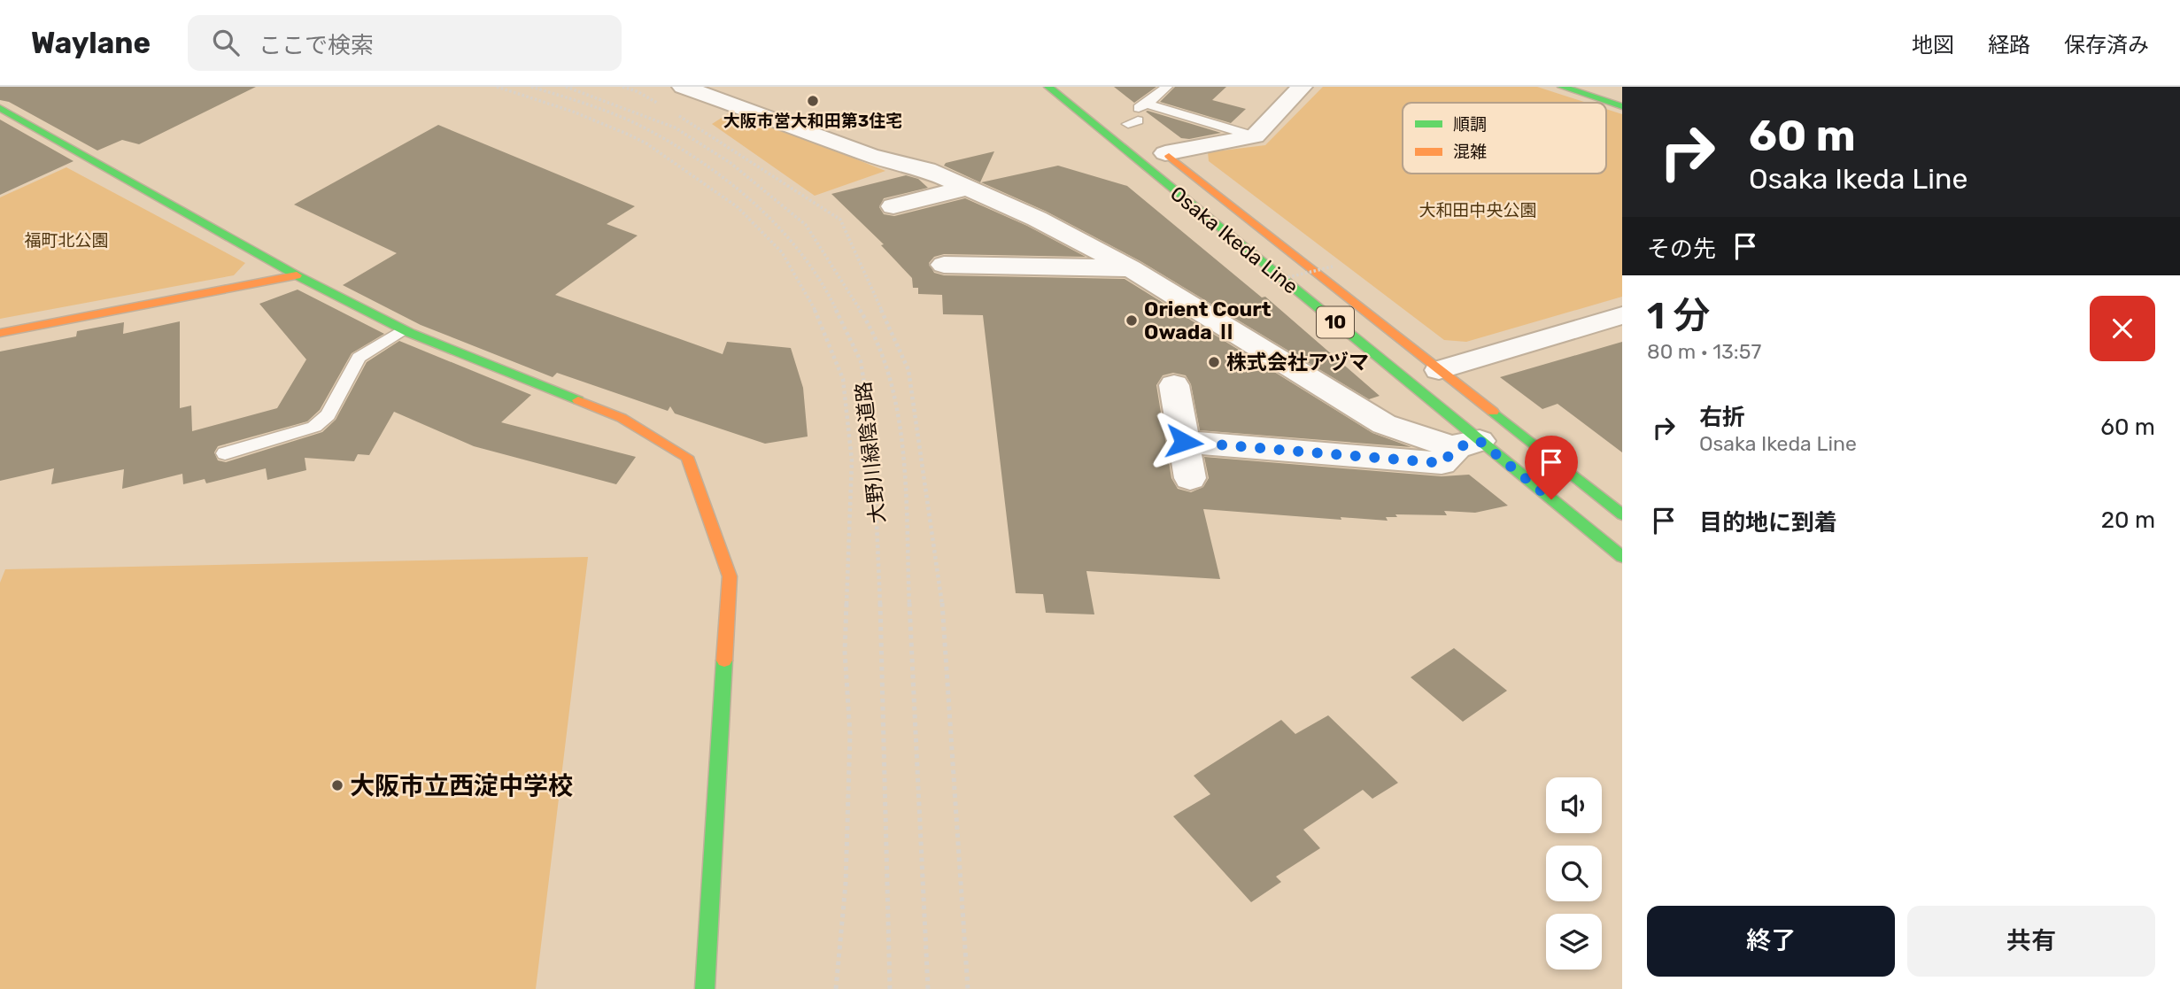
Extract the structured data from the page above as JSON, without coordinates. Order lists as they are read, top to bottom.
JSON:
{
  "streets": {
    "street": ["Osaka Ikeda Line", "10"],
    "path": ["大野川緑陰道路"]
  },
  "parks": ["大和田中央公園", "福町北公園"],
  "places": [
    "大阪市営大和田第3住宅",
    "Orient Court Owada Ⅱ",
    "株式会社アヅマ",
    "大阪市立西淀中学校"
  ],
  "legend": ["順調", "混雑"],
  "page": {
    "header": "Waylane",
    "search": "ここで検索",
    "nav": ["地図", "経路", "保存済み"],
    "turn": ["60 m", "Osaka Ikeda Line"],
    "then": "その先",
    "heading": ["1 分", "80 m · 13:57"],
    "list": [
      {
        "name": "右折",
        "note": "Osaka Ikeda Line",
        "value": "60 m"
      },
      {
        "name": "目的地に到着",
        "value": "20 m"
      }
    ],
    "buttons": ["終了", "共有"]
  }
}
